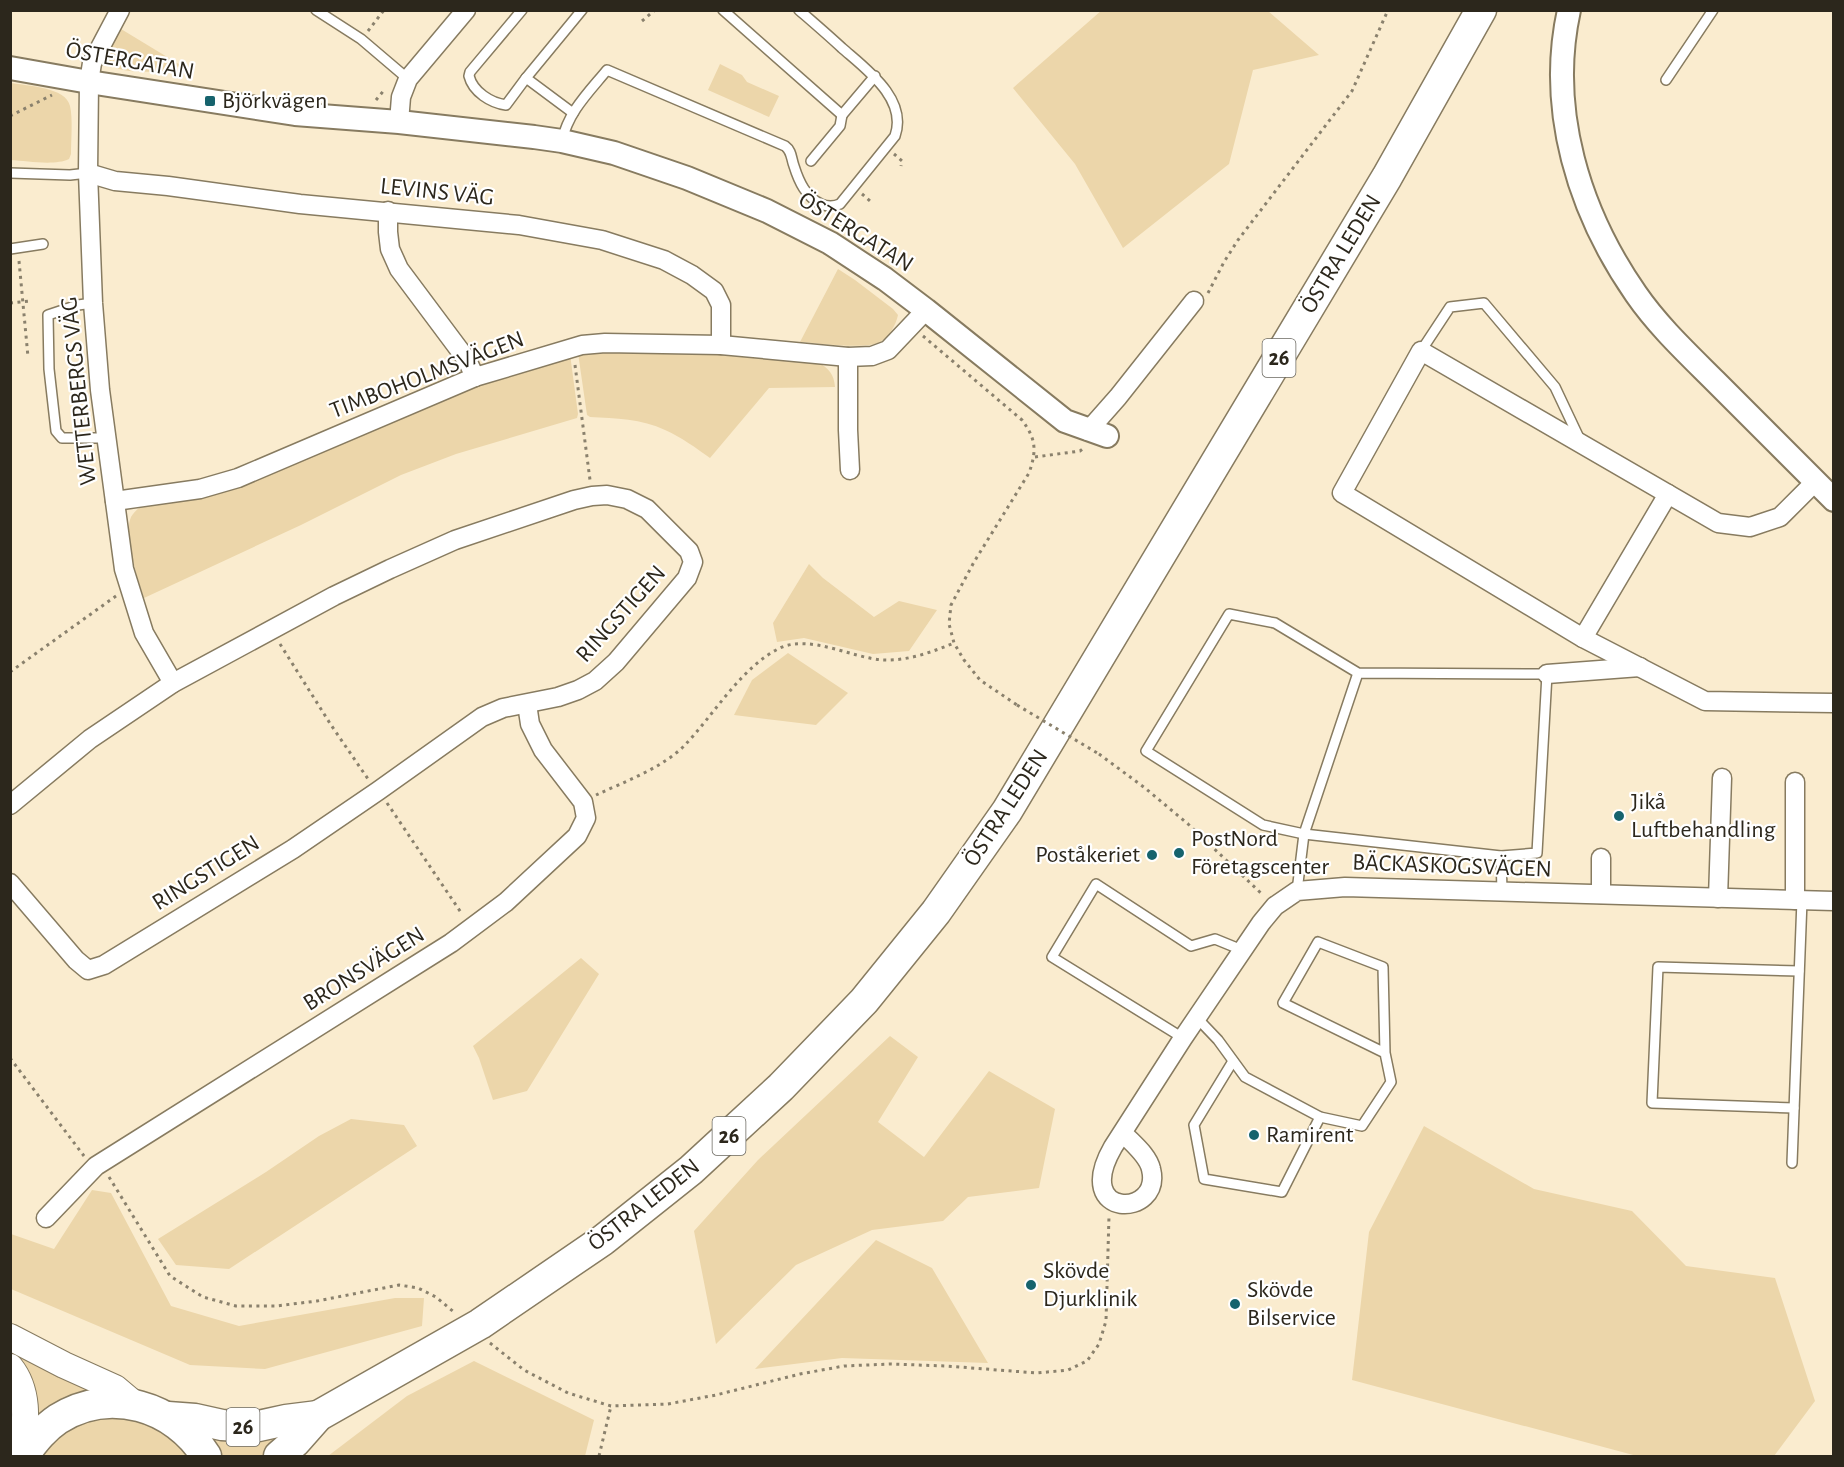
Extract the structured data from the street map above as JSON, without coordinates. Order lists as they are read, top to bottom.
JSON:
{
  "streets": {
    "highway": ["ÖSTRA LEDEN", "26"],
    "street": [
      "ÖSTERGATAN",
      "LEVINS VÄG",
      "TIMBOHOLMSVÄGEN",
      "WETTERBERGS VÄG",
      "RINGSTIGEN",
      "BÄCKASKOGSVÄGEN",
      "BRONSVÄGEN"
    ]
  },
  "crossings": [
    ["ÖSTERGATAN", "TIMBOHOLMSVÄGEN"],
    ["ÖSTERGATAN", "WETTERBERGS VÄG"],
    ["LEVINS VÄG", "TIMBOHOLMSVÄGEN"],
    ["LEVINS VÄG", "WETTERBERGS VÄG"],
    ["ÖSTRA LEDEN", "26"],
    ["TIMBOHOLMSVÄGEN", "WETTERBERGS VÄG"],
    ["WETTERBERGS VÄG", "RINGSTIGEN"],
    ["RINGSTIGEN", "BRONSVÄGEN"]
  ],
  "places": {
    "transit": ["Björkvägen"],
    "other": [
      "Jikå Luftbehandling",
      "PostNord Företagscenter",
      "Poståkeriet",
      "Ramirent",
      "Skövde Djurklinik",
      "Skövde Bilservice"
    ]
  }
}
